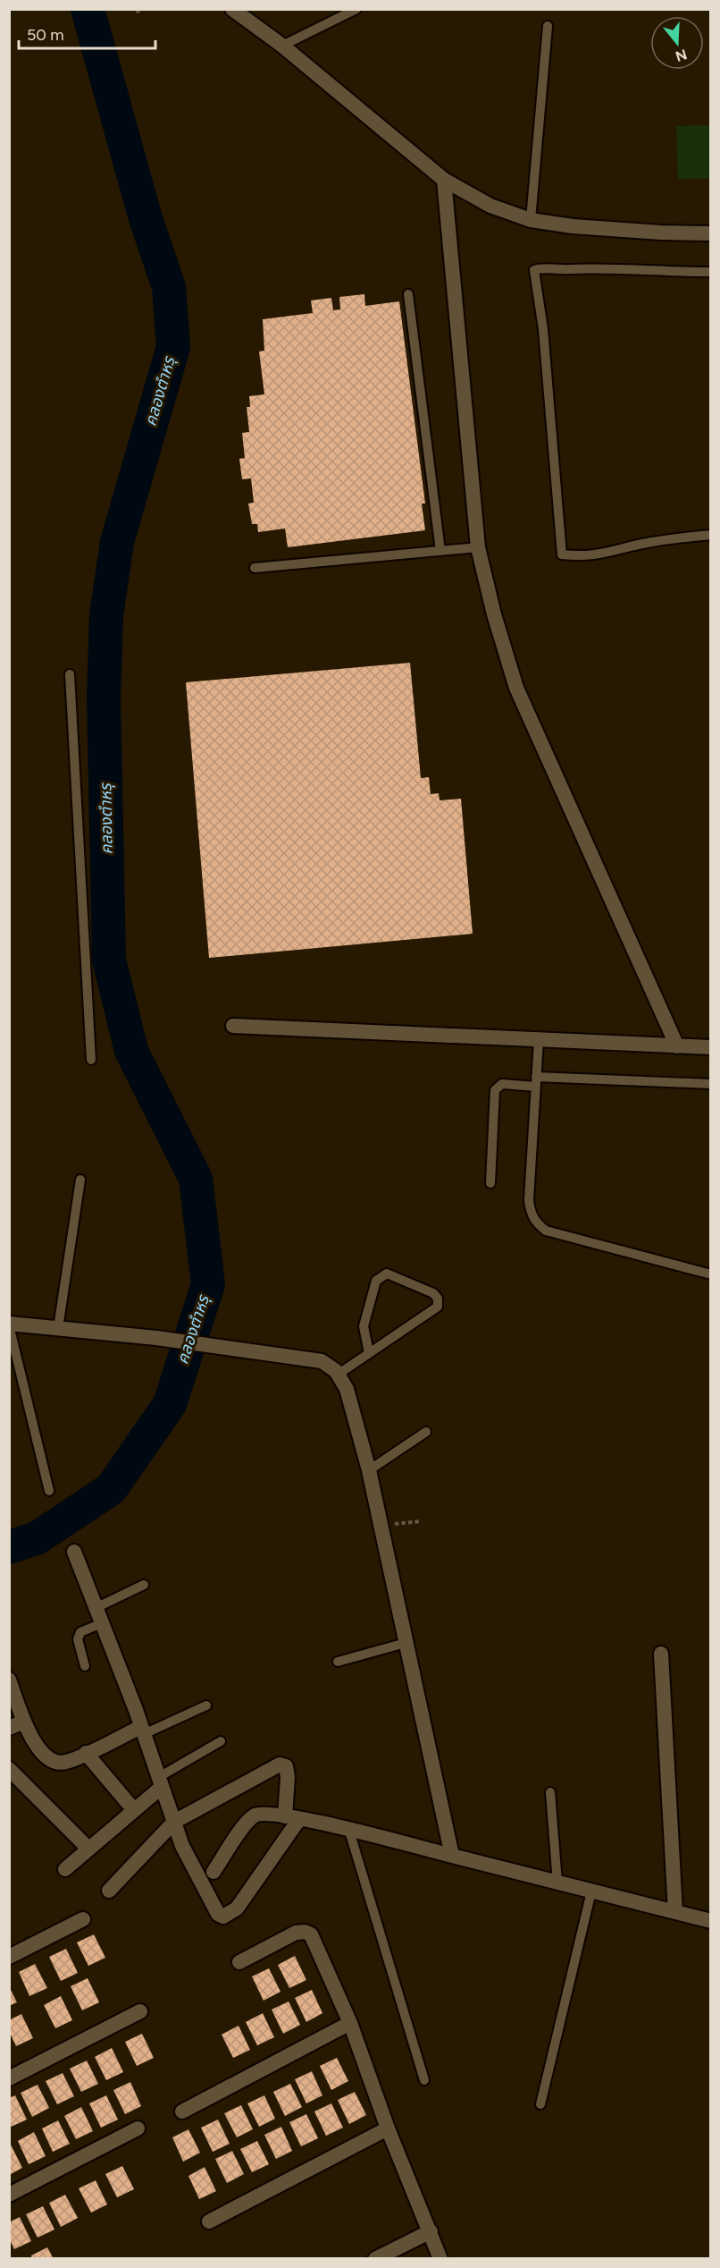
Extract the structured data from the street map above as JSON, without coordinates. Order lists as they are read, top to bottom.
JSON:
{
  "water": ["คลองตำหรุ"],
  "scale_bar": "50 m",
  "north": "bottom"
}
